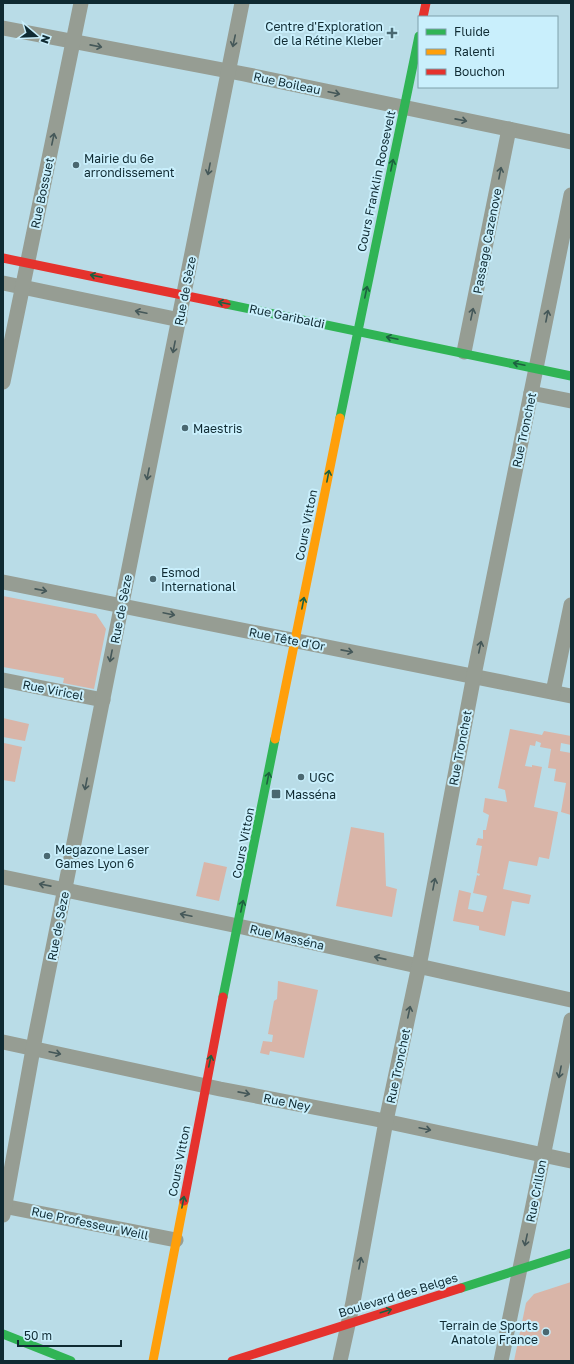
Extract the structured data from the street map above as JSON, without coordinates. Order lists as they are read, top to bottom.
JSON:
{
  "streets": {
    "main road": [
      "Cours Franklin Roosevelt",
      "Rue Garibaldi",
      "Cours Vitton",
      "Boulevard des Belges"
    ],
    "street": [
      "Rue Boileau",
      "Rue Bossuet",
      "Passage Cazenove",
      "Rue de Sèze",
      "Rue Tronchet",
      "Rue Tête d'Or",
      "Rue Viricel",
      "Rue Masséna",
      "Rue Ney",
      "Rue Crillon",
      "Rue Professeur Weill"
    ]
  },
  "crossings": [
    ["Rue Boileau", "Cours Franklin Roosevelt"],
    ["Rue Boileau", "Rue Bossuet"],
    ["Rue Boileau", "Passage Cazenove"],
    ["Rue Boileau", "Rue de Sèze"],
    ["Cours Franklin Roosevelt", "Rue Garibaldi"],
    ["Cours Franklin Roosevelt", "Cours Vitton"],
    ["Rue Bossuet", "Rue Garibaldi"],
    ["Passage Cazenove", "Rue Garibaldi"],
    ["Rue de Sèze", "Rue Garibaldi"],
    ["Rue de Sèze", "Rue Tête d'Or"],
    ["Rue de Sèze", "Rue Viricel"],
    ["Rue de Sèze", "Rue Masséna"],
    ["Rue de Sèze", "Rue Ney"],
    ["Rue de Sèze", "Rue Professeur Weill"],
    ["Rue Garibaldi", "Rue Tronchet"],
    ["Rue Garibaldi", "Cours Vitton"],
    ["Rue Tronchet", "Rue Tête d'Or"],
    ["Rue Tronchet", "Rue Masséna"],
    ["Rue Tronchet", "Rue Ney"],
    ["Rue Tronchet", "Boulevard des Belges"],
    ["Cours Vitton", "Rue Tête d'Or"],
    ["Cours Vitton", "Rue Masséna"],
    ["Cours Vitton", "Rue Ney"],
    ["Cours Vitton", "Rue Professeur Weill"],
    ["Rue Ney", "Rue Crillon"],
    ["Rue Crillon", "Boulevard des Belges"]
  ],
  "one_way": [
    "Rue Boileau",
    "Cours Franklin Roosevelt",
    "Rue Bossuet",
    "Passage Cazenove",
    "Rue de Sèze",
    "Rue Garibaldi",
    "Rue Tronchet",
    "Cours Vitton",
    "Rue Tête d'Or",
    "Rue Masséna",
    "Rue Ney",
    "Rue Crillon",
    "Boulevard des Belges"
  ],
  "places": {
    "health": ["Centre d'Exploration de la Rétine Kleber"],
    "other": [
      "Mairie du 6e arrondissement",
      "Maestris",
      "Esmod International",
      "UGC",
      "Megazone Laser Games Lyon 6",
      "Terrain de Sports Anatole France"
    ],
    "transit": ["Masséna"]
  },
  "legend": ["Fluide", "Ralenti", "Bouchon"],
  "scale_bar": "50 m",
  "north": "right"
}
